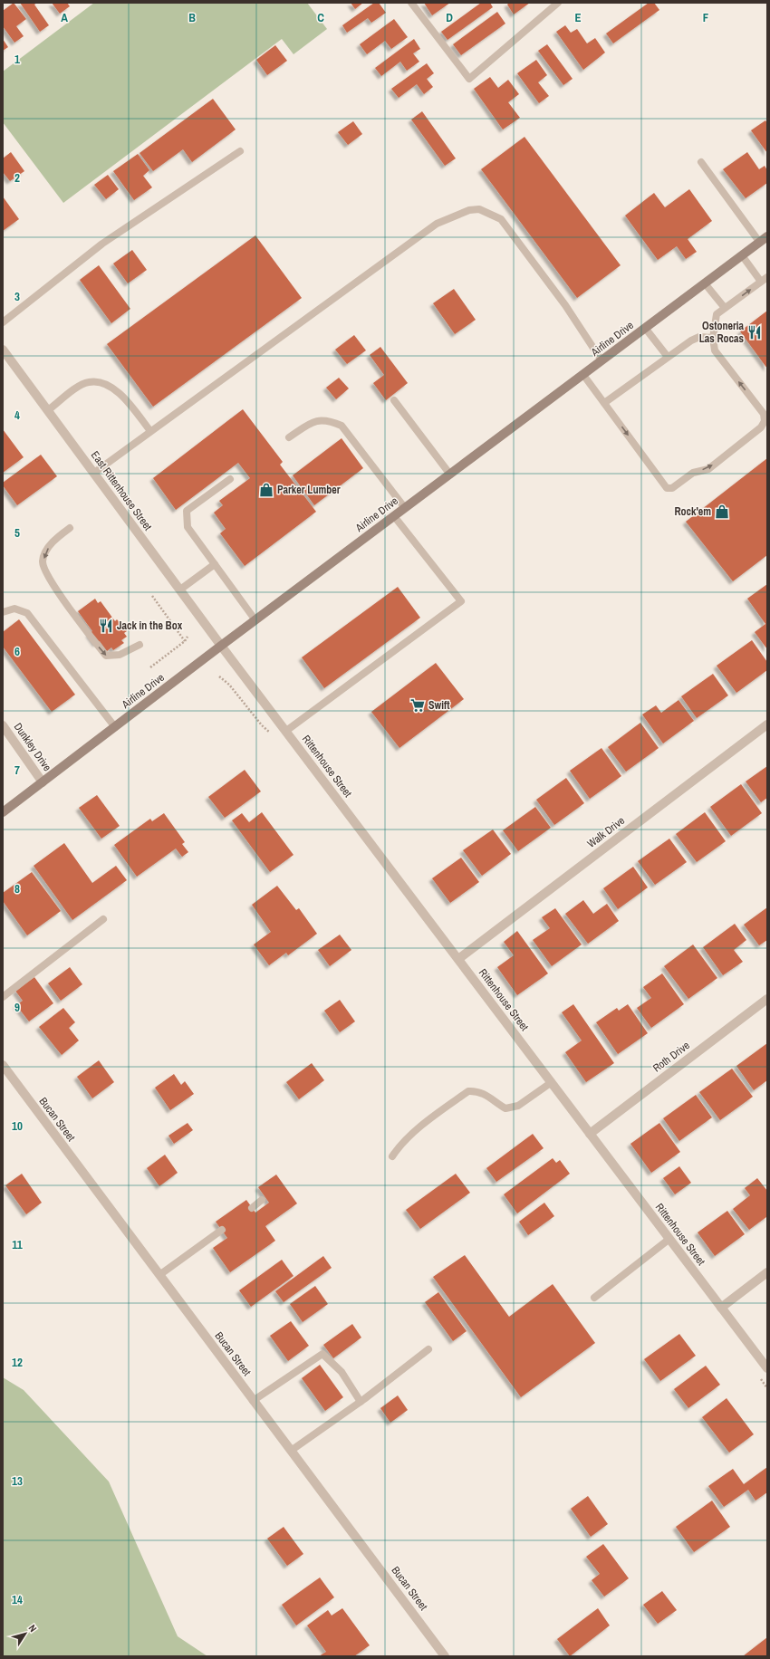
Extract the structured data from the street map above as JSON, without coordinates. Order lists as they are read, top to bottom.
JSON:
{
  "streets": {
    "main road": ["Airline Drive"],
    "street": [
      "East Rittenhouse Street",
      "Dunkley Drive",
      "Rittenhouse Street",
      "Walk Drive",
      "Roth Drive",
      "Bucan Street"
    ]
  },
  "crossings": [
    ["Airline Drive", "East Rittenhouse Street"],
    ["Airline Drive", "Dunkley Drive"],
    ["Airline Drive", "Rittenhouse Street"],
    ["East Rittenhouse Street", "Rittenhouse Street"],
    ["Rittenhouse Street", "Walk Drive"],
    ["Rittenhouse Street", "Roth Drive"]
  ],
  "places": {
    "restaurant": ["Ostoneria Las Rocas", "Jack in the Box"],
    "shop": ["Parker Lumber", "Rock'em"],
    "supermarket": ["Swift"]
  },
  "north": "top right",
  "grid": {
    "columns": [
      "A",
      "B",
      "C",
      "D",
      "E",
      "F"
    ],
    "rows": [
      "1",
      "2",
      "3",
      "4",
      "5",
      "6",
      "7",
      "8",
      "9",
      "10",
      "11",
      "12",
      "13",
      "14"
    ]
  }
}
